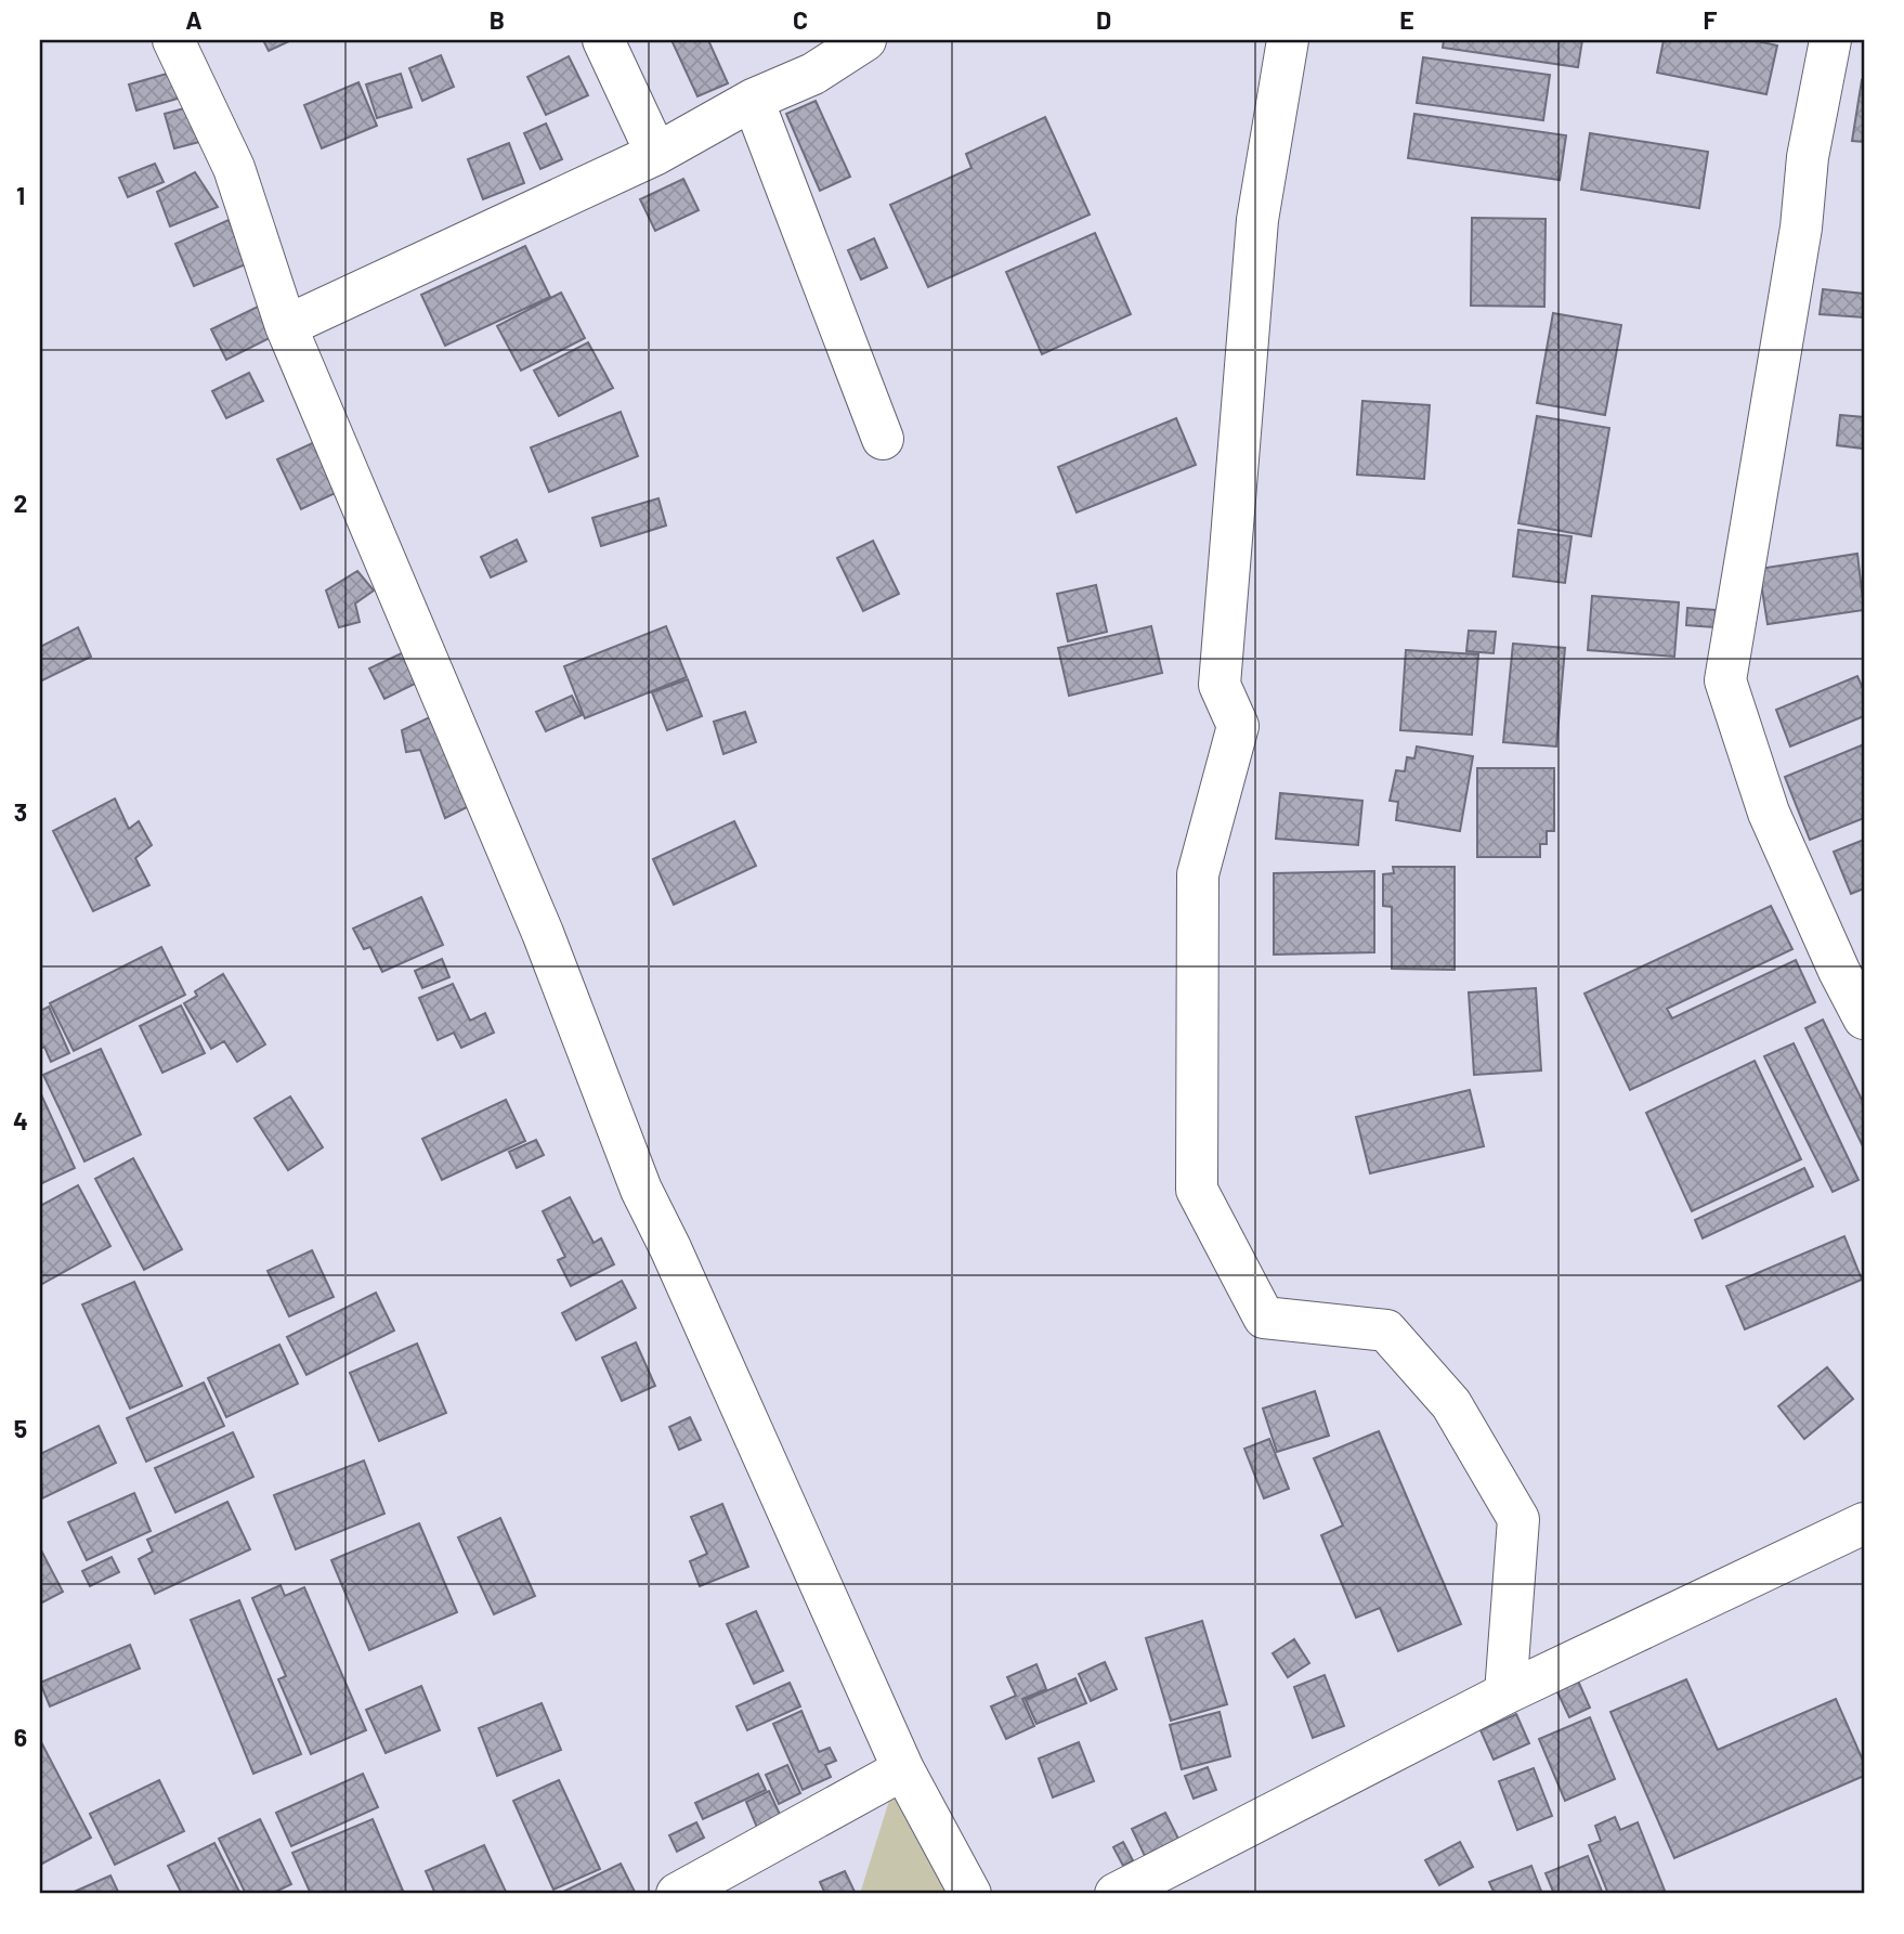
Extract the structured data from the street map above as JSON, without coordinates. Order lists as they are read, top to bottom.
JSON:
{
  "grid": {
    "columns": [
      "A",
      "B",
      "C",
      "D",
      "E",
      "F"
    ],
    "rows": [
      "1",
      "2",
      "3",
      "4",
      "5",
      "6"
    ]
  }
}
